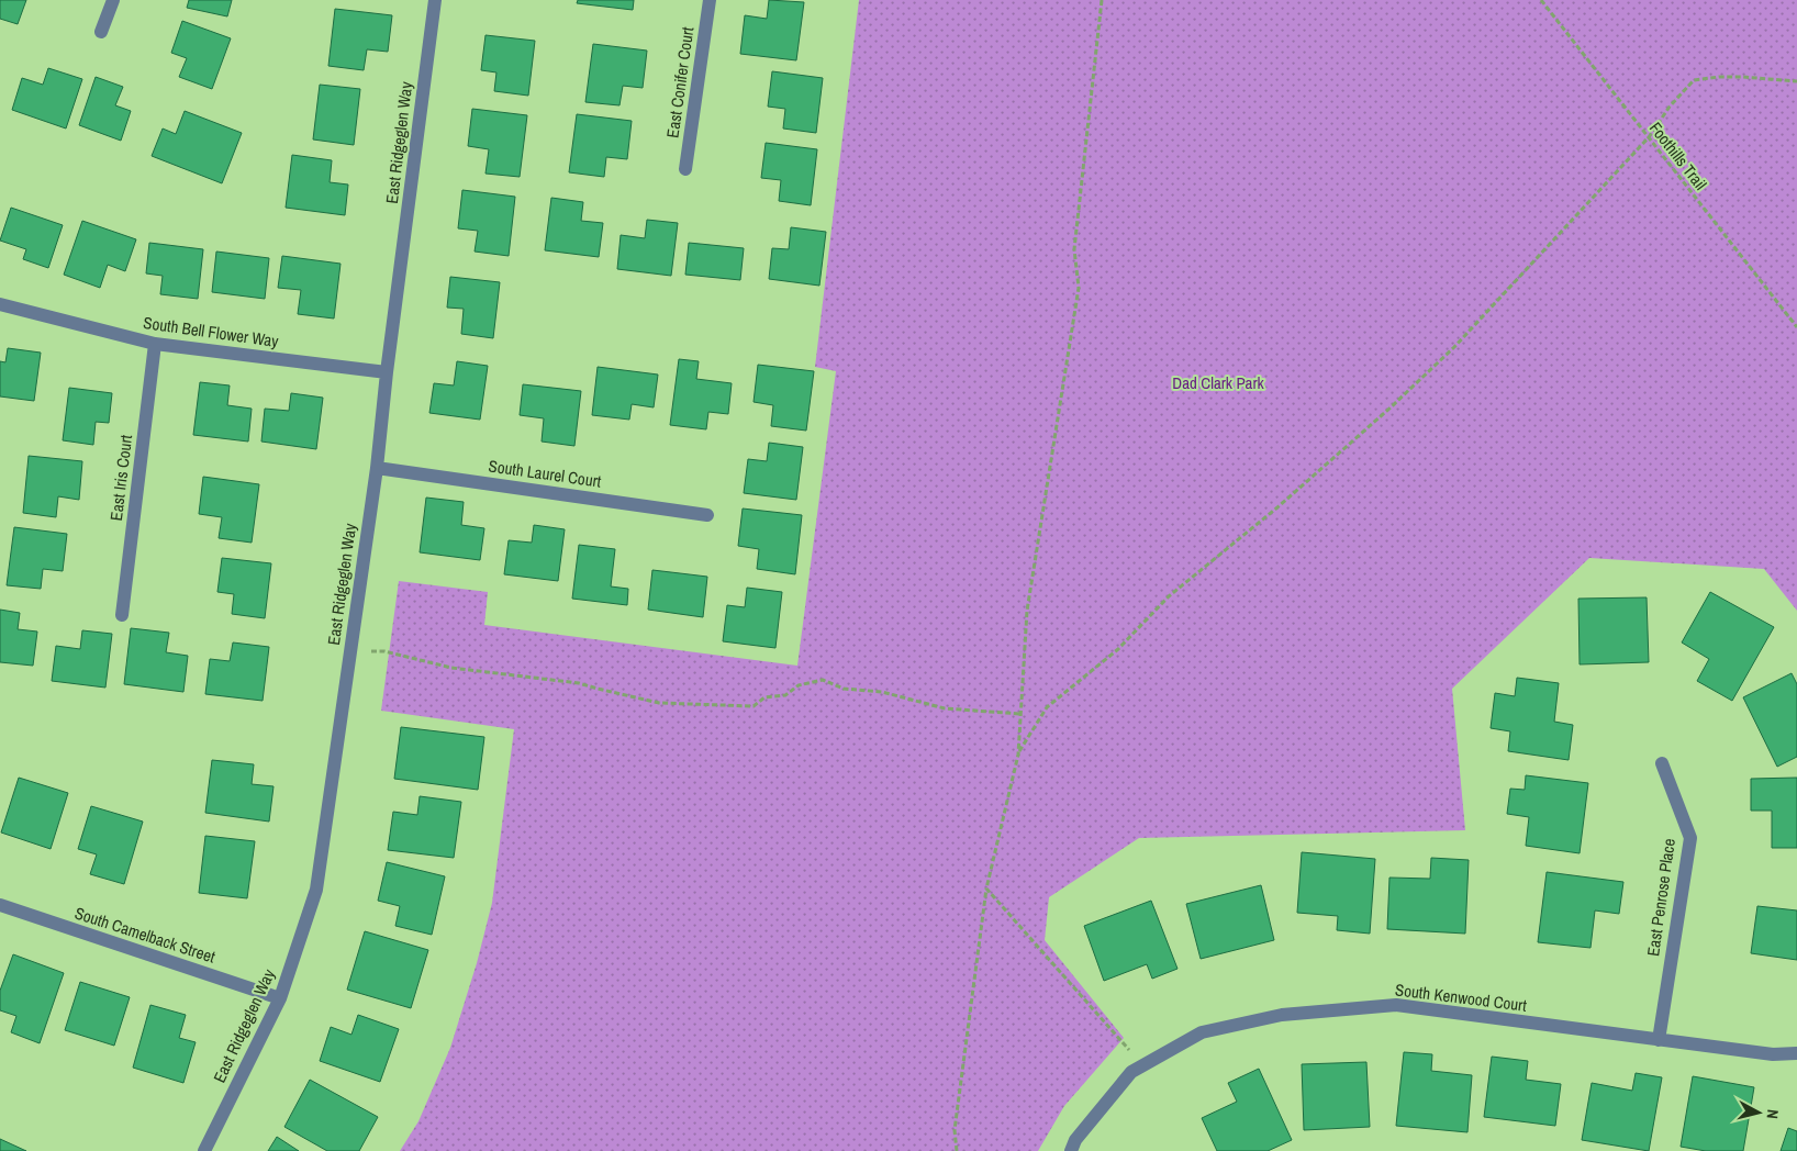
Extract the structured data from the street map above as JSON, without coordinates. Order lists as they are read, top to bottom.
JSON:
{
  "streets": {
    "street": [
      "East Conifer Court",
      "East Ridgeglen Way",
      "South Bell Flower Way",
      "South Laurel Court",
      "East Iris Court",
      "East Penrose Place",
      "South Camelback Street",
      "South Kenwood Court"
    ],
    "path": ["Foothills Trail"]
  },
  "crossings": [
    ["East Ridgeglen Way", "South Bell Flower Way"],
    ["East Ridgeglen Way", "South Laurel Court"],
    ["East Ridgeglen Way", "South Camelback Street"],
    ["South Bell Flower Way", "East Iris Court"],
    ["East Penrose Place", "South Kenwood Court"]
  ],
  "parks": ["Dad Clark Park"],
  "north": "right"
}
